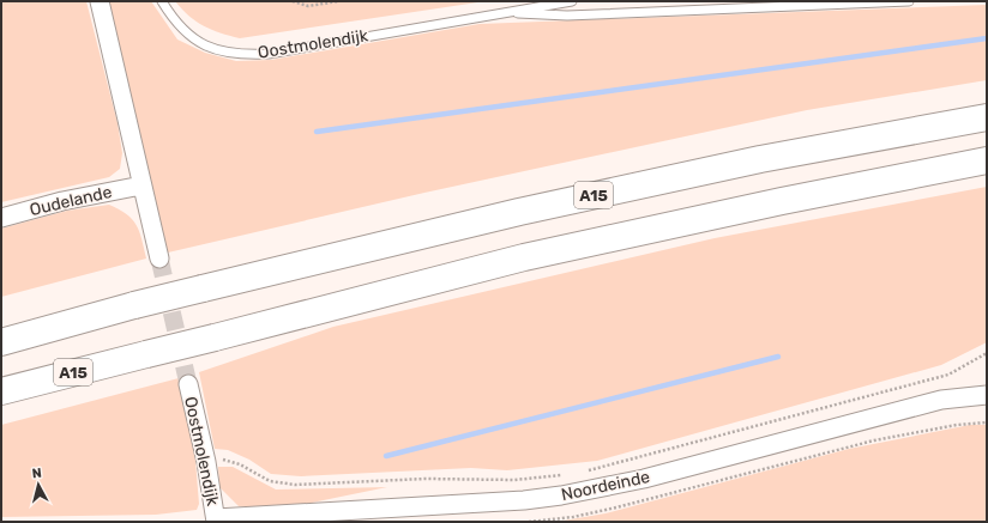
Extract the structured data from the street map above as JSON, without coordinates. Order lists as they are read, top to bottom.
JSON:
{
  "streets": {
    "highway": ["A15"],
    "street": ["Oostmolendijk", "Oudelande", "Noordeinde"]
  },
  "crossings": [
    ["Oostmolendijk", "Noordeinde"]
  ],
  "north": "top"
}
